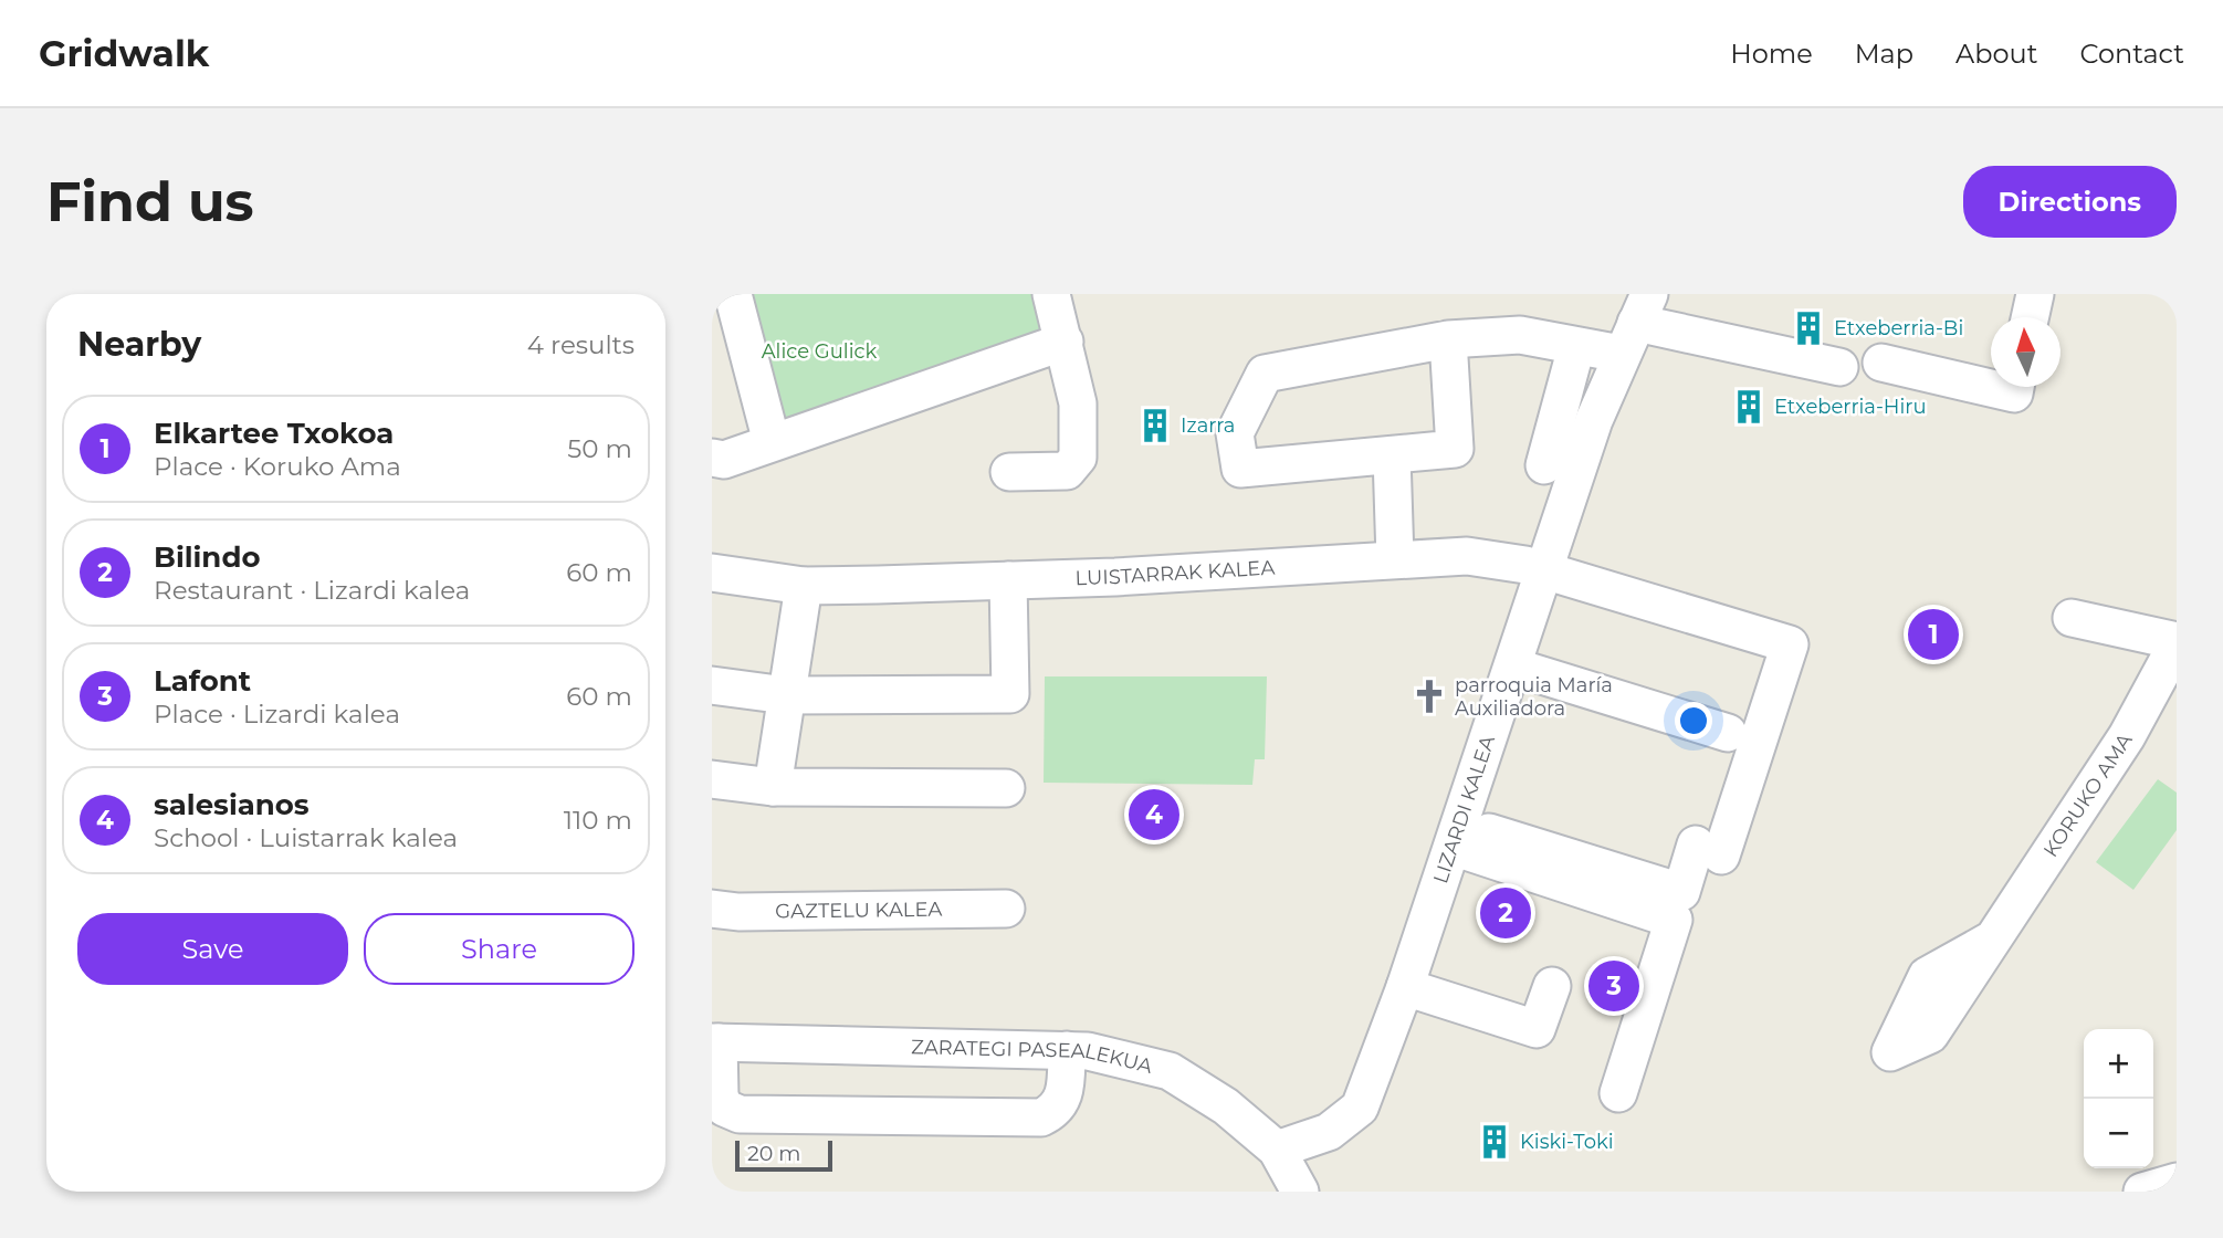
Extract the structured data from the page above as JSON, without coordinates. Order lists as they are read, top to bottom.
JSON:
{
  "streets": {
    "street": [
      "LUISTARRAK KALEA",
      "KORUKO AMA",
      "LIZARDI KALEA",
      "GAZTELU KALEA",
      "ZARATEGI PASEALEKUA"
    ]
  },
  "crossings": [
    ["LUISTARRAK KALEA", "LIZARDI KALEA"],
    ["LIZARDI KALEA", "ZARATEGI PASEALEKUA"]
  ],
  "parks": ["Alice Gulick"],
  "places": {
    "building": [
      "Etxeberria-Bi",
      "Etxeberria-Hiru",
      "Izarra",
      "Kiski-Toki"
    ],
    "church": ["parroquia María Auxiliadora"]
  },
  "scale_bar": "20 m",
  "north": "top",
  "page": {
    "header": "Gridwalk",
    "nav": [
      "Home",
      "Map",
      "About",
      "Contact"
    ],
    "buttons": [
      "Directions",
      ["Save", "Share"]
    ],
    "title": "Find us",
    "heading": ["Nearby", "4 results"],
    "list": [
      {
        "mark": "1",
        "name": "Elkartee Txokoa",
        "note": "Place · Koruko Ama",
        "value": "50 m"
      },
      {
        "mark": "2",
        "name": "Bilindo",
        "note": "Restaurant · Lizardi kalea",
        "value": "60 m"
      },
      {
        "mark": "3",
        "name": "Lafont",
        "note": "Place · Lizardi kalea",
        "value": "60 m"
      },
      {
        "mark": "4",
        "name": "salesianos",
        "note": "School · Luistarrak kalea",
        "value": "110 m"
      }
    ],
    "pins": [
      "1",
      "4",
      "2",
      "3"
    ],
    "map_buttons": ["+", "−"],
    "scale": "20 m"
  }
}
